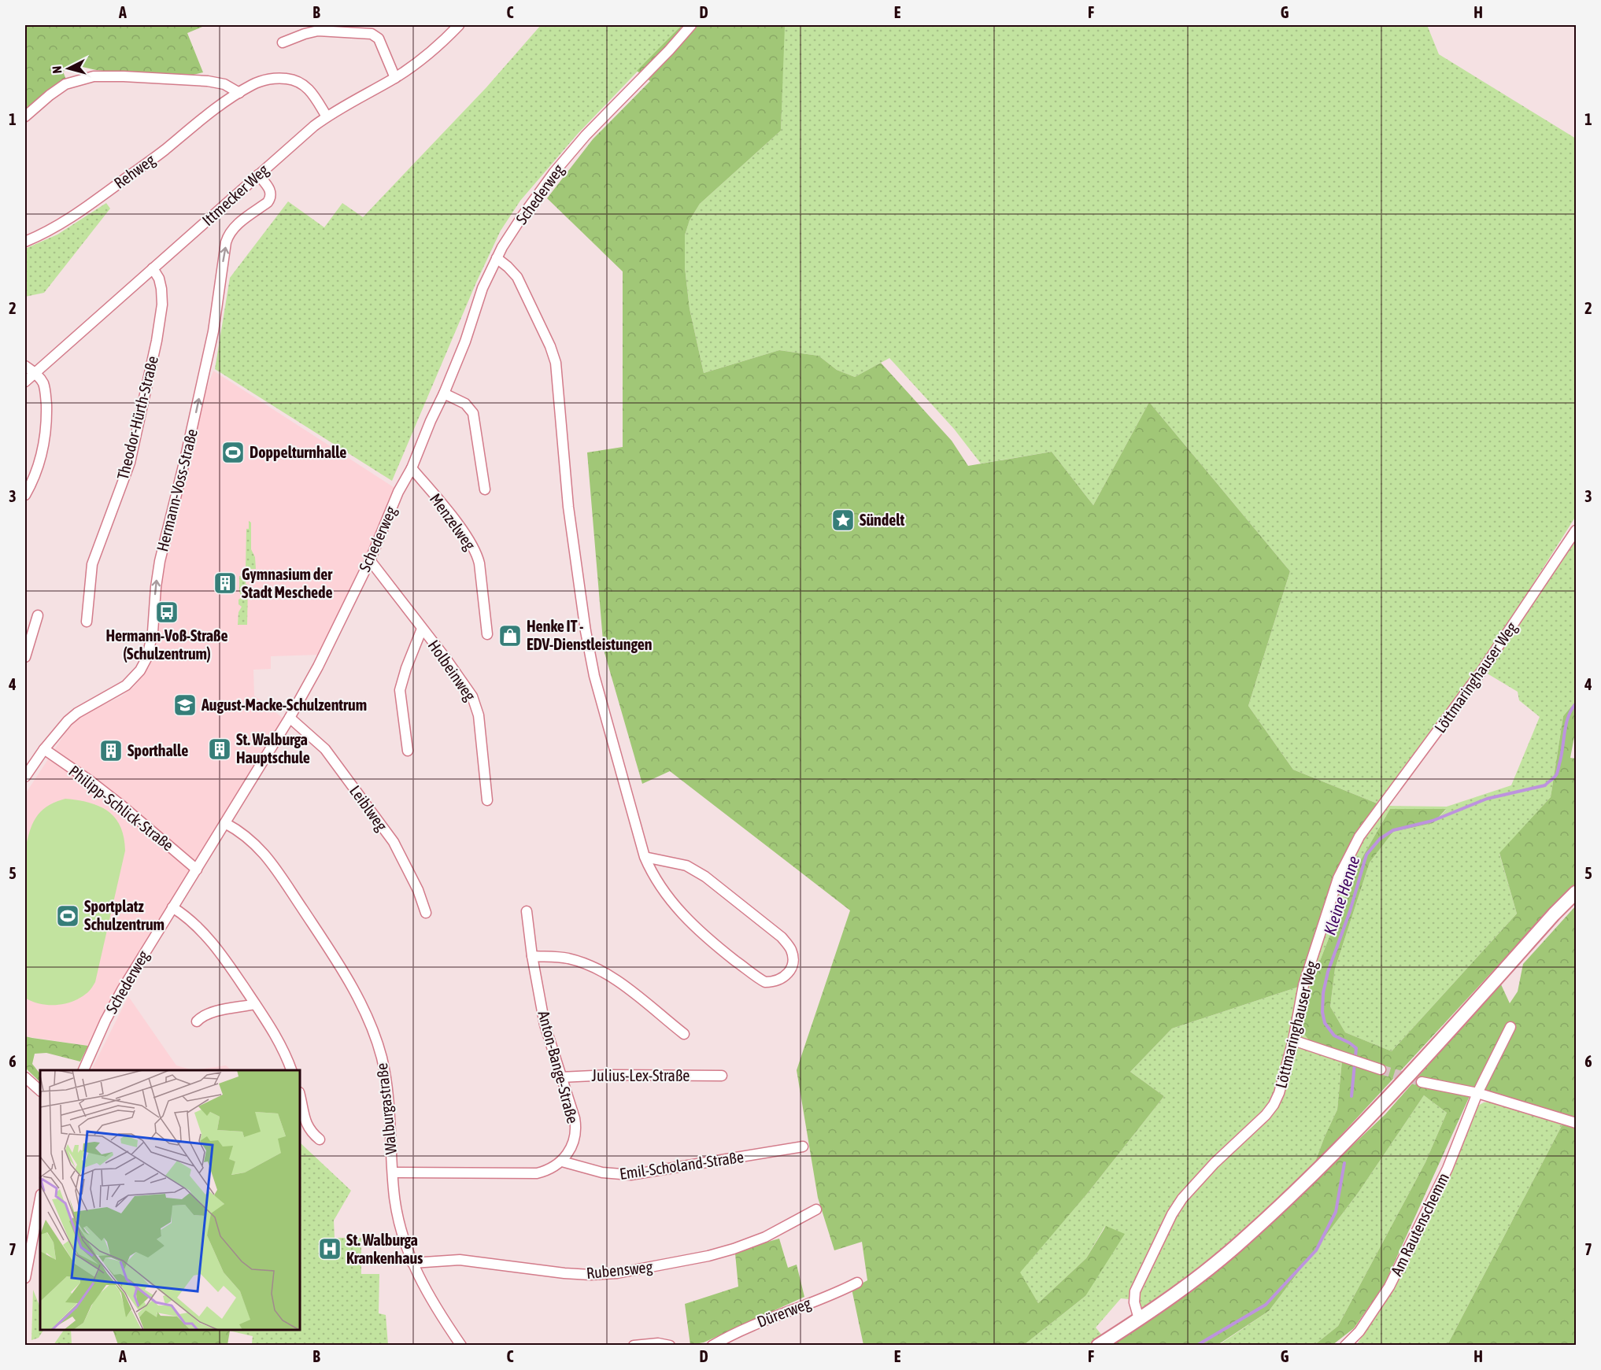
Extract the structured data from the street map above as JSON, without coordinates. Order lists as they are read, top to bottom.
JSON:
{
  "streets": {
    "street": [
      "Rehweg",
      "Schederweg",
      "Ittmecker Weg",
      "Theodor-Hürth-Straße",
      "Hermann-Voss-Straße",
      "Menzelweg",
      "Holbeinweg",
      "Löttmaringhauser Weg",
      "Philipp-Schlick-Straße",
      "Leiblweg",
      "Anton-Bange-Straße",
      "Julius-Lex-Straße",
      "Walburgastraße",
      "Emil-Scholand-Straße",
      "Am Rautenschemm",
      "Rubensweg",
      "Dürerweg"
    ]
  },
  "crossings": [
    ["Rehweg", "Ittmecker Weg"],
    ["Schederweg", "Menzelweg"],
    ["Schederweg", "Holbeinweg"],
    ["Schederweg", "Philipp-Schlick-Straße"],
    ["Schederweg", "Leiblweg"],
    ["Schederweg", "Walburgastraße"],
    ["Ittmecker Weg", "Theodor-Hürth-Straße"],
    ["Ittmecker Weg", "Hermann-Voss-Straße"],
    ["Hermann-Voss-Straße", "Philipp-Schlick-Straße"],
    ["Anton-Bange-Straße", "Julius-Lex-Straße"],
    ["Anton-Bange-Straße", "Emil-Scholand-Straße"],
    ["Walburgastraße", "Rubensweg"]
  ],
  "one_way": ["Hermann-Voss-Straße"],
  "water": ["Kleine Henne"],
  "places": {
    "sports": ["Doppelturnhalle", "Sportplatz Schulzentrum"],
    "place": ["Sündelt"],
    "building": ["Gymnasium der Stadt Meschede", "St. Walburga Hauptschule", "Sporthalle"],
    "bus stop": ["Hermann-Voß-Straße (Schulzentrum)"],
    "shop": ["Henke IT - EDV-Dienstleistungen"],
    "school or university": ["August-Macke-Schulzentrum"],
    "hospital": ["St. Walburga Krankenhaus"]
  },
  "north": "left",
  "grid": {
    "columns": [
      "A",
      "B",
      "C",
      "D",
      "E",
      "F",
      "G",
      "H"
    ],
    "rows": [
      "1",
      "2",
      "3",
      "4",
      "5",
      "6",
      "7"
    ]
  }
}
